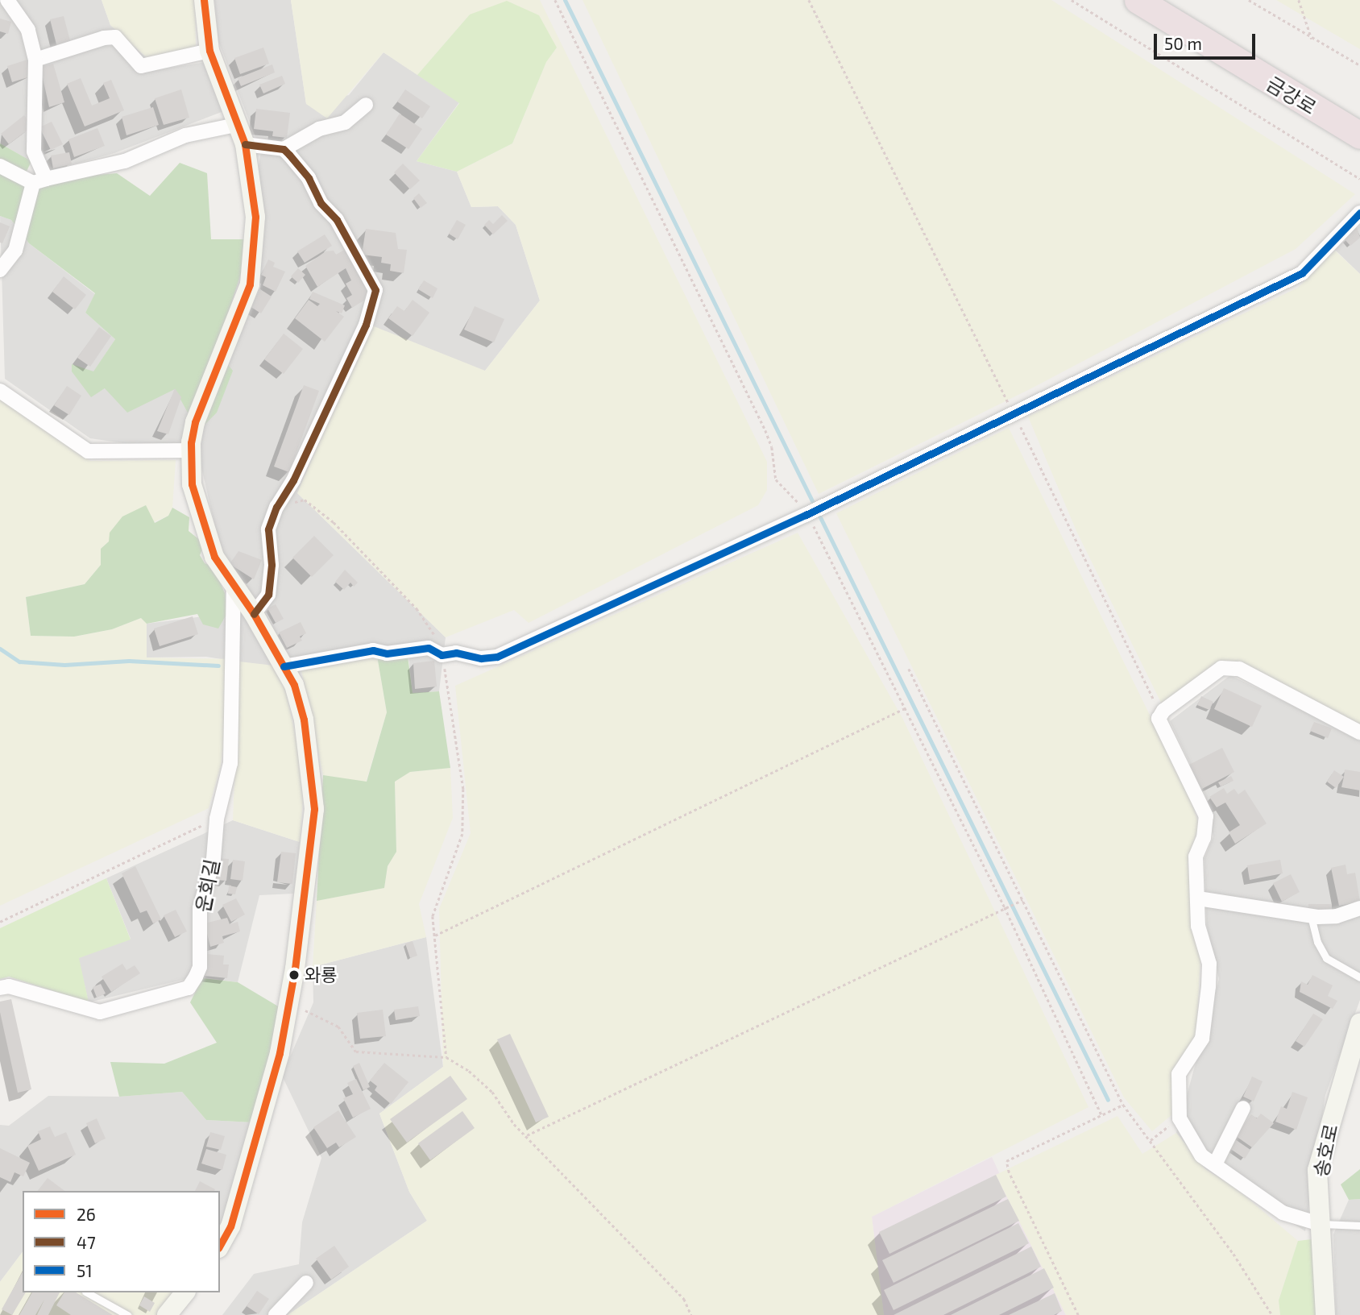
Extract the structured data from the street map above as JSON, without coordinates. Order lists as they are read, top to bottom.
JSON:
{
  "streets": {
    "highway": ["금강로"],
    "street": ["운회길", "송호로"]
  },
  "places": ["와룡"],
  "lines": ["transit line 26", "transit line 47", "transit line 51"],
  "legend": ["26", "47", "51"],
  "scale_bar": "50 m"
}
